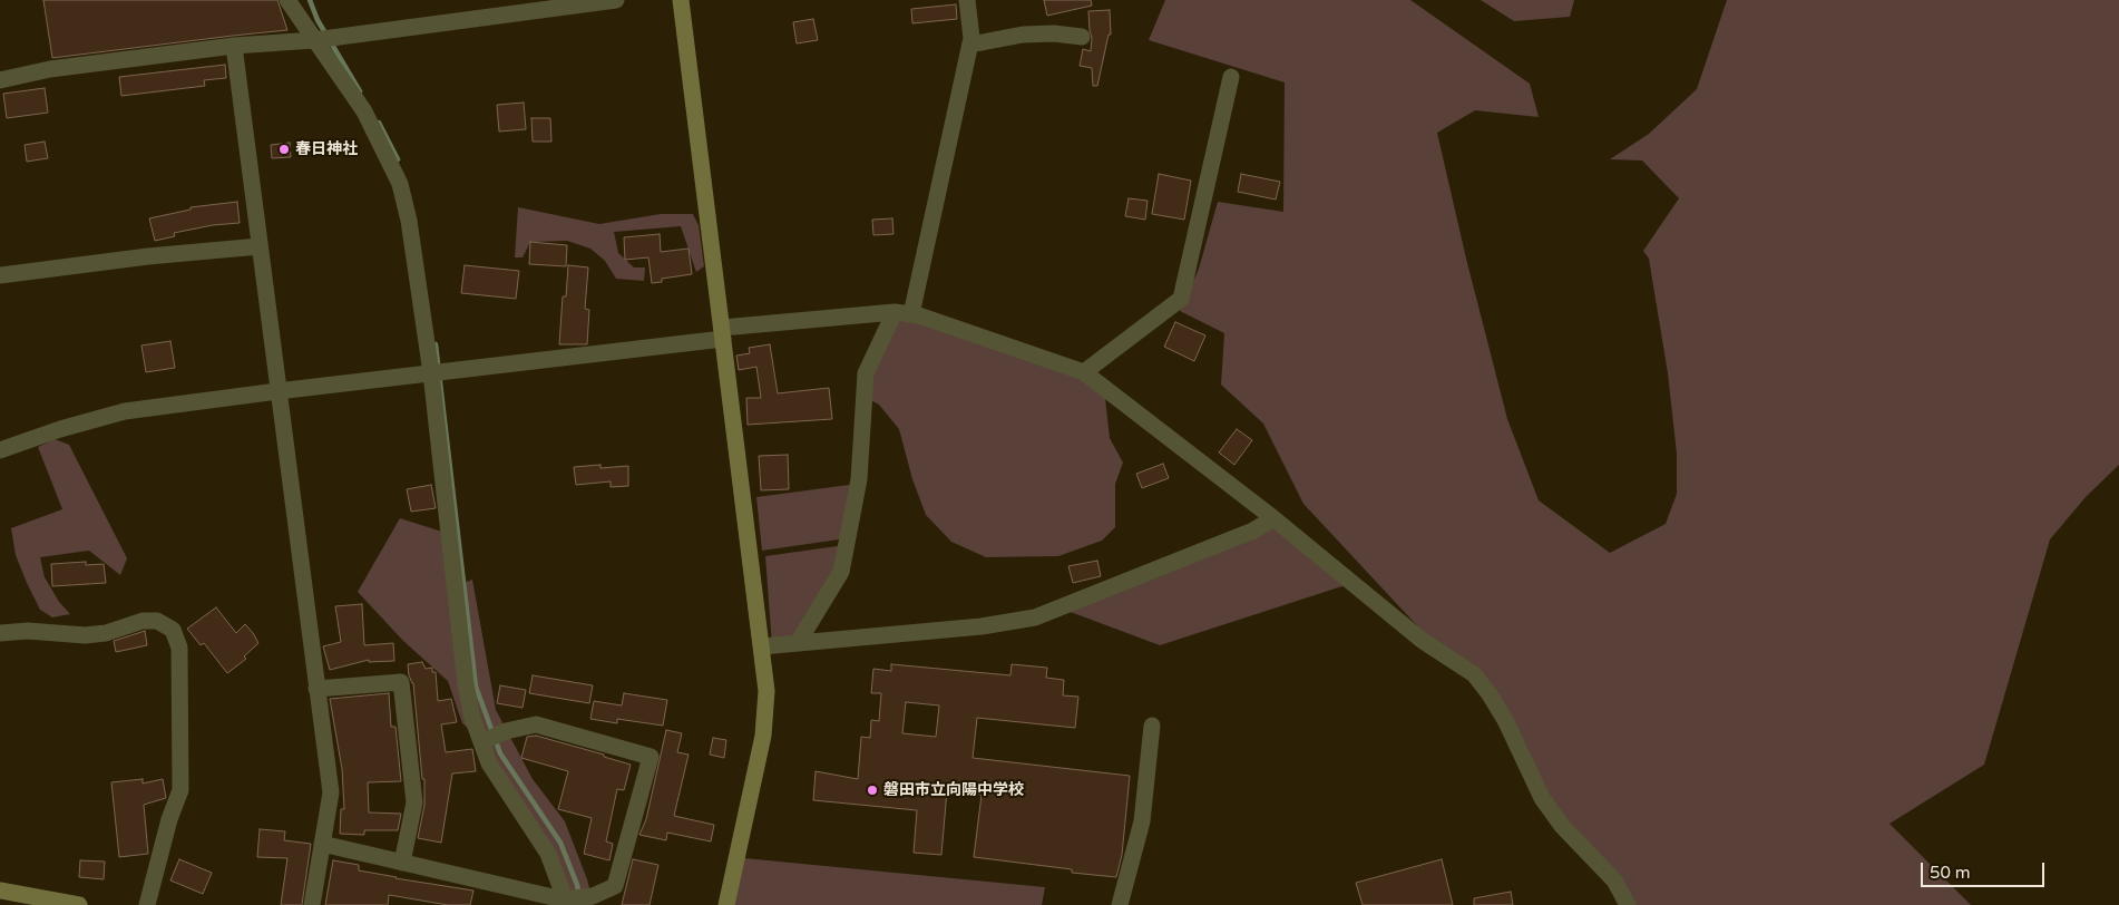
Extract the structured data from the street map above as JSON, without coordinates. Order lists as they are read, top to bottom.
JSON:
{
  "places": ["春日神社", "磐田市立向陽中学校"],
  "scale_bar": "50 m"
}
